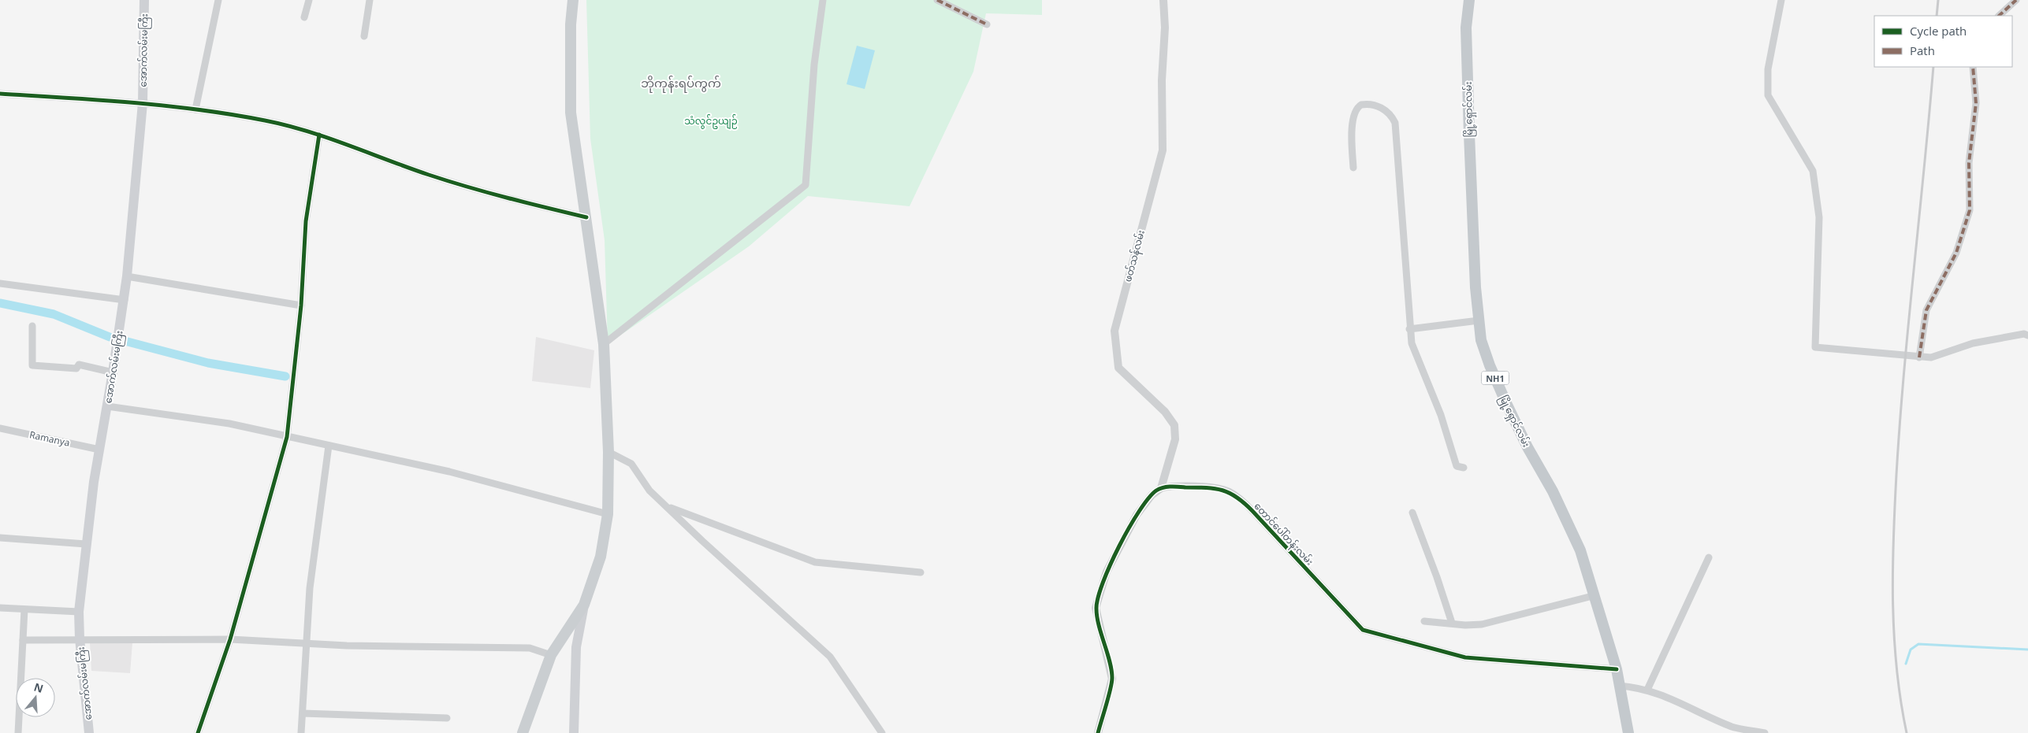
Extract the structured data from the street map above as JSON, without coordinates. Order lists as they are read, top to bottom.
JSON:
{
  "streets": {
    "highway": ["မြို့ရှောင်လမ်း", "NH1"],
    "main road": ["အောက်လမ်းမကြီး"],
    "street": ["ဖတ်သန်လမ်း", "Ramanya", "တောင်ပေါ်တန်းလမ်း"]
  },
  "crossings": [
    ["အောက်လမ်းမကြီး", "Ramanya"],
    ["မြို့ရှောင်လမ်း", "တောင်ပေါ်တန်းလမ်း"],
    ["ဖတ်သန်လမ်း", "တောင်ပေါ်တန်းလမ်း"]
  ],
  "districts": ["ဘိုကုန်းရပ်ကွက်"],
  "parks": ["သံလွင်ဥယျဉ်"],
  "legend": ["Cycle path", "Path"],
  "north": "top"
}
